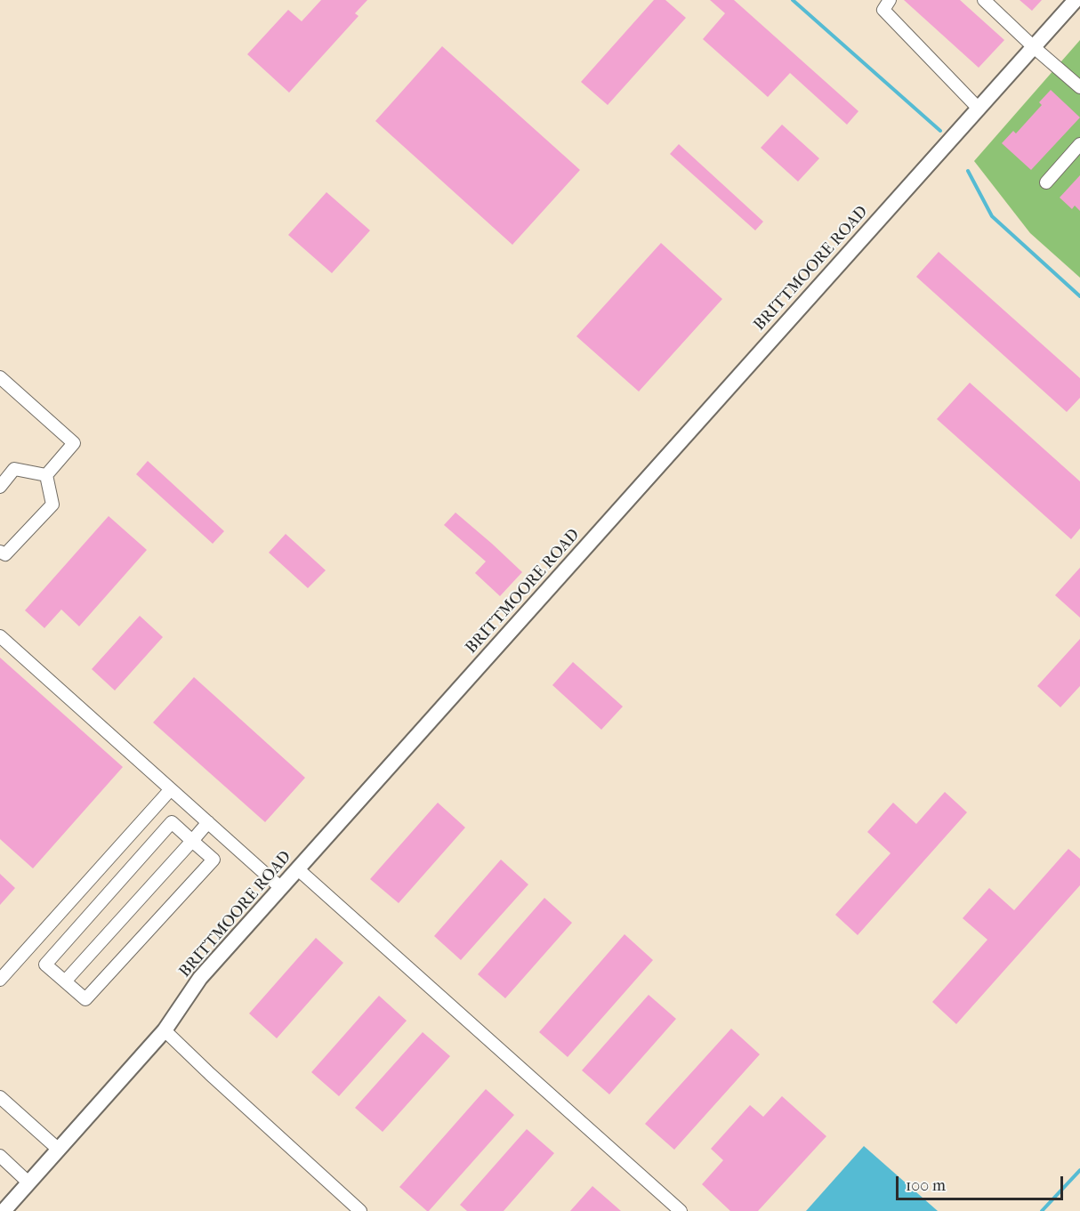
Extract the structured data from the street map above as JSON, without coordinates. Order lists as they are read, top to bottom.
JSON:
{
  "streets": {
    "main road": ["BRITTMOORE ROAD"]
  },
  "scale_bar": "100 m"
}
